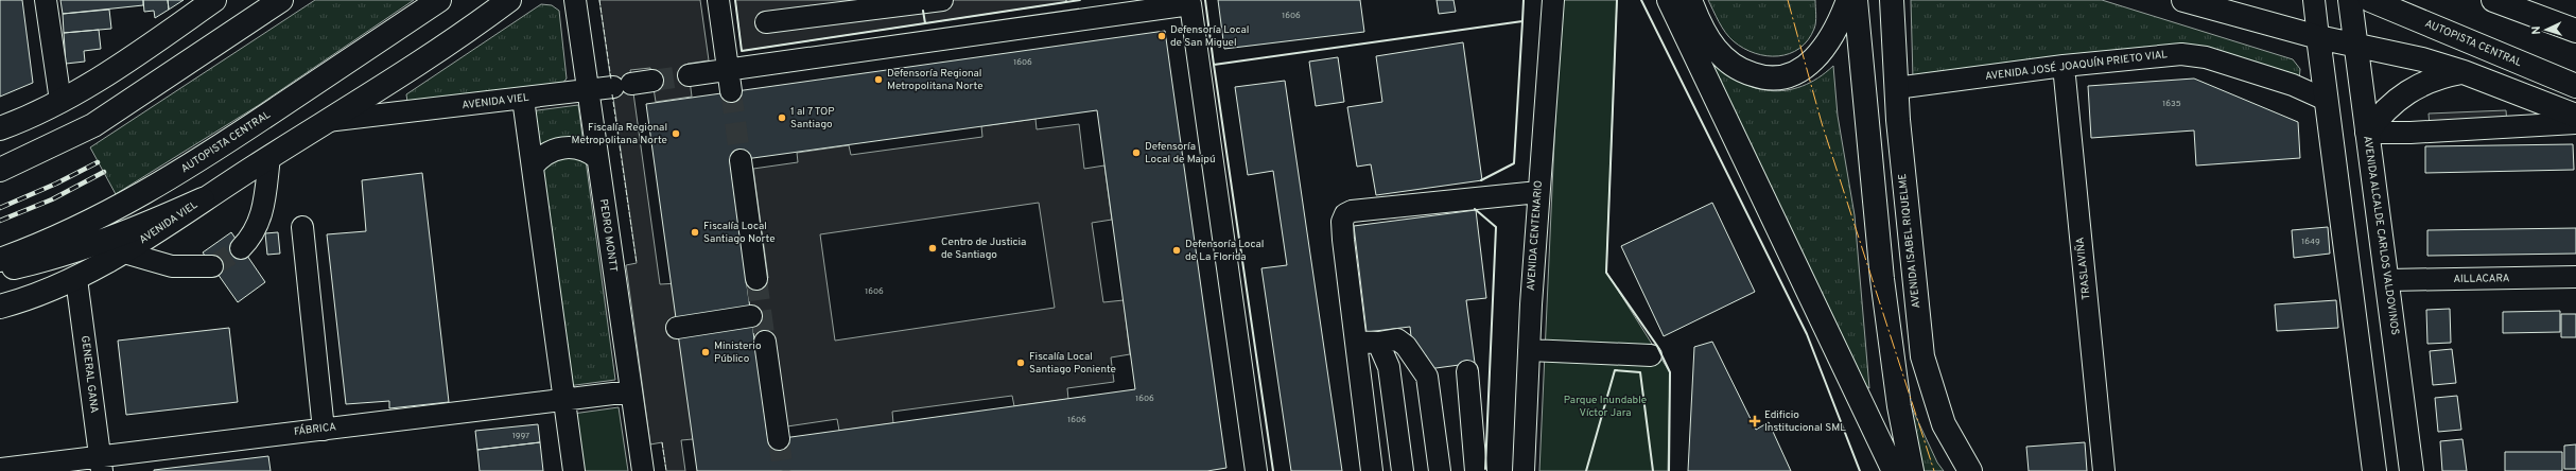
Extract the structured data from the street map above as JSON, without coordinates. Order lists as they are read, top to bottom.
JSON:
{
  "streets": {
    "main road": [
      "AUTOPISTA CENTRAL",
      "AVENIDA VIEL",
      "AVENIDA ALCALDE CARLOS VALDOVINOS",
      "AVENIDA ISABEL RIQUELME"
    ],
    "street": [
      "AVENIDA JOSÉ JOAQUÍN PRIETO VIAL",
      "PEDRO MONTT",
      "AVENIDA CENTENARIO",
      "TRASLAVIÑA",
      "AILLACARA",
      "GENERAL GANA",
      "FÁBRICA"
    ]
  },
  "crossings": [
    ["AVENIDA JOSÉ JOAQUÍN PRIETO VIAL", "AVENIDA ISABEL RIQUELME"],
    ["AVENIDA JOSÉ JOAQUÍN PRIETO VIAL", "TRASLAVIÑA"],
    ["AVENIDA VIEL", "PEDRO MONTT"],
    ["AVENIDA VIEL", "GENERAL GANA"],
    ["PEDRO MONTT", "FÁBRICA"],
    ["AVENIDA ALCALDE CARLOS VALDOVINOS", "AILLACARA"],
    ["GENERAL GANA", "FÁBRICA"]
  ],
  "parks": ["Parque Inundable Víctor Jara"],
  "places": {
    "other": [
      "Defensoría Local de San Miguel",
      "Defensoría Regional Metropolitana Norte",
      "1 al 7 TOP Santiago",
      "Fiscalía Regional Metropolitana Norte",
      "Defensoría Local de Maipú",
      "Fiscalía Local Santiago Norte",
      "Centro de Justicia de Santiago",
      "Defensoría Local de La Florida",
      "Ministerio Público",
      "Fiscalía Local Santiago Poniente"
    ],
    "health": ["Edificio Institucional SML"]
  },
  "house_numbers": [
    "1606",
    "1606",
    "1635",
    "1649",
    "1606",
    "1606",
    "1606",
    "1997"
  ],
  "north": "left"
}
